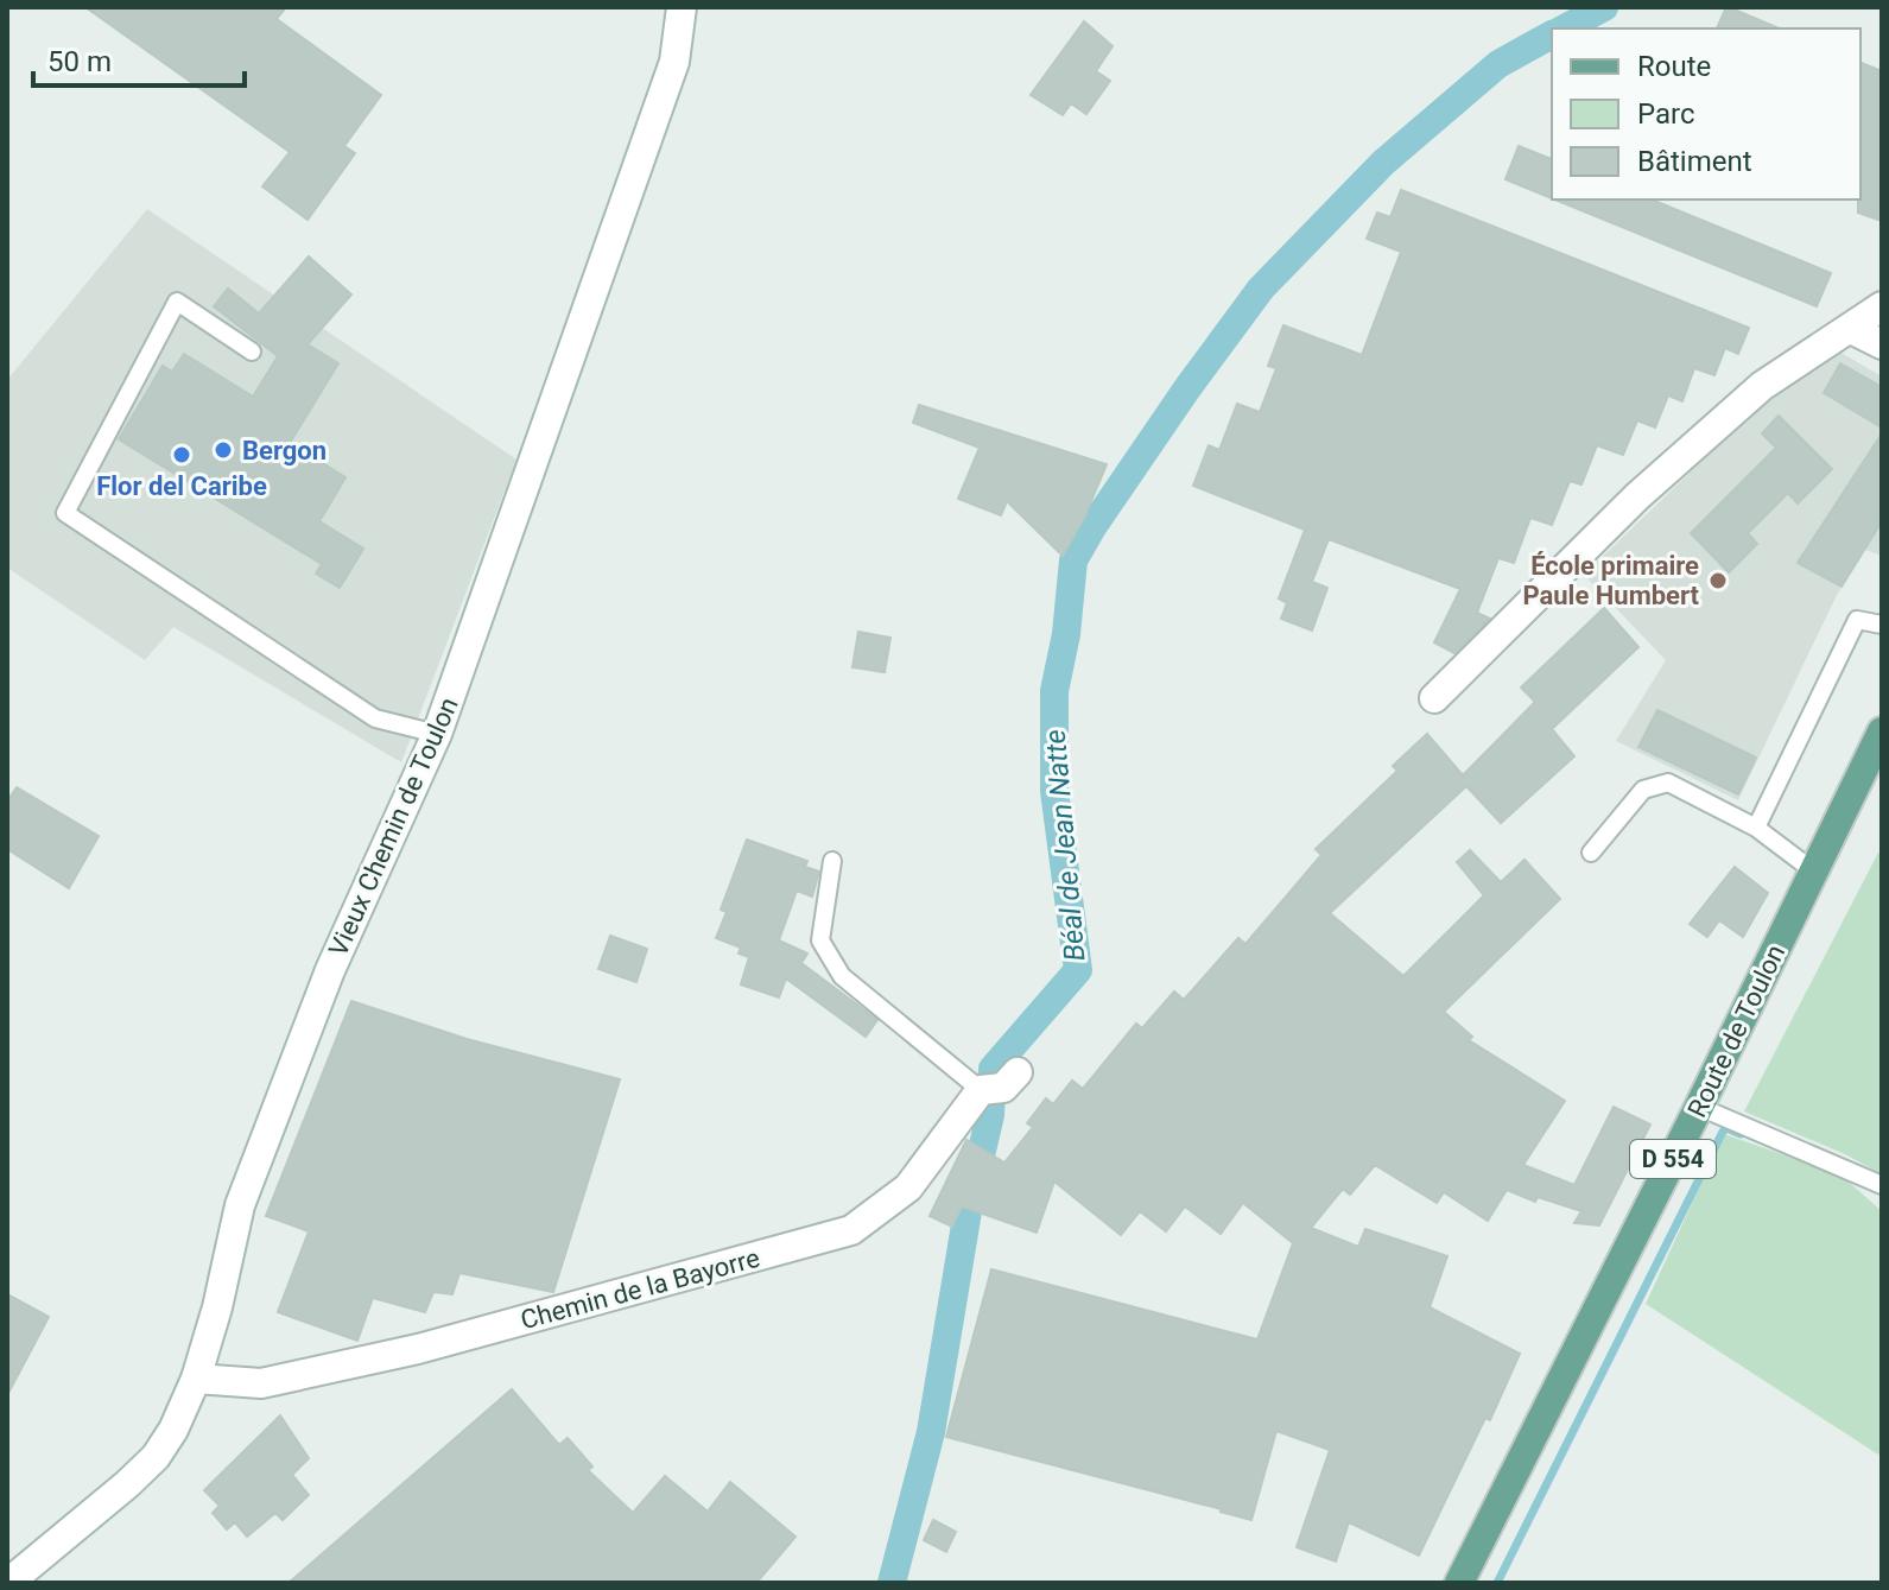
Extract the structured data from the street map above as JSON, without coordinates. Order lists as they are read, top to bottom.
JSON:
{
  "streets": {
    "main road": ["Route de Toulon", "D 554"],
    "street": ["Vieux Chemin de Toulon", "Chemin de la Bayorre"]
  },
  "crossings": [
    ["Vieux Chemin de Toulon", "Chemin de la Bayorre"]
  ],
  "water": ["Béal de Jean Natte"],
  "places": ["Bergon", "Flor del Caribe", "École primaire Paule Humbert"],
  "legend": ["Route", "Parc", "Bâtiment"],
  "scale_bar": "50 m"
}
